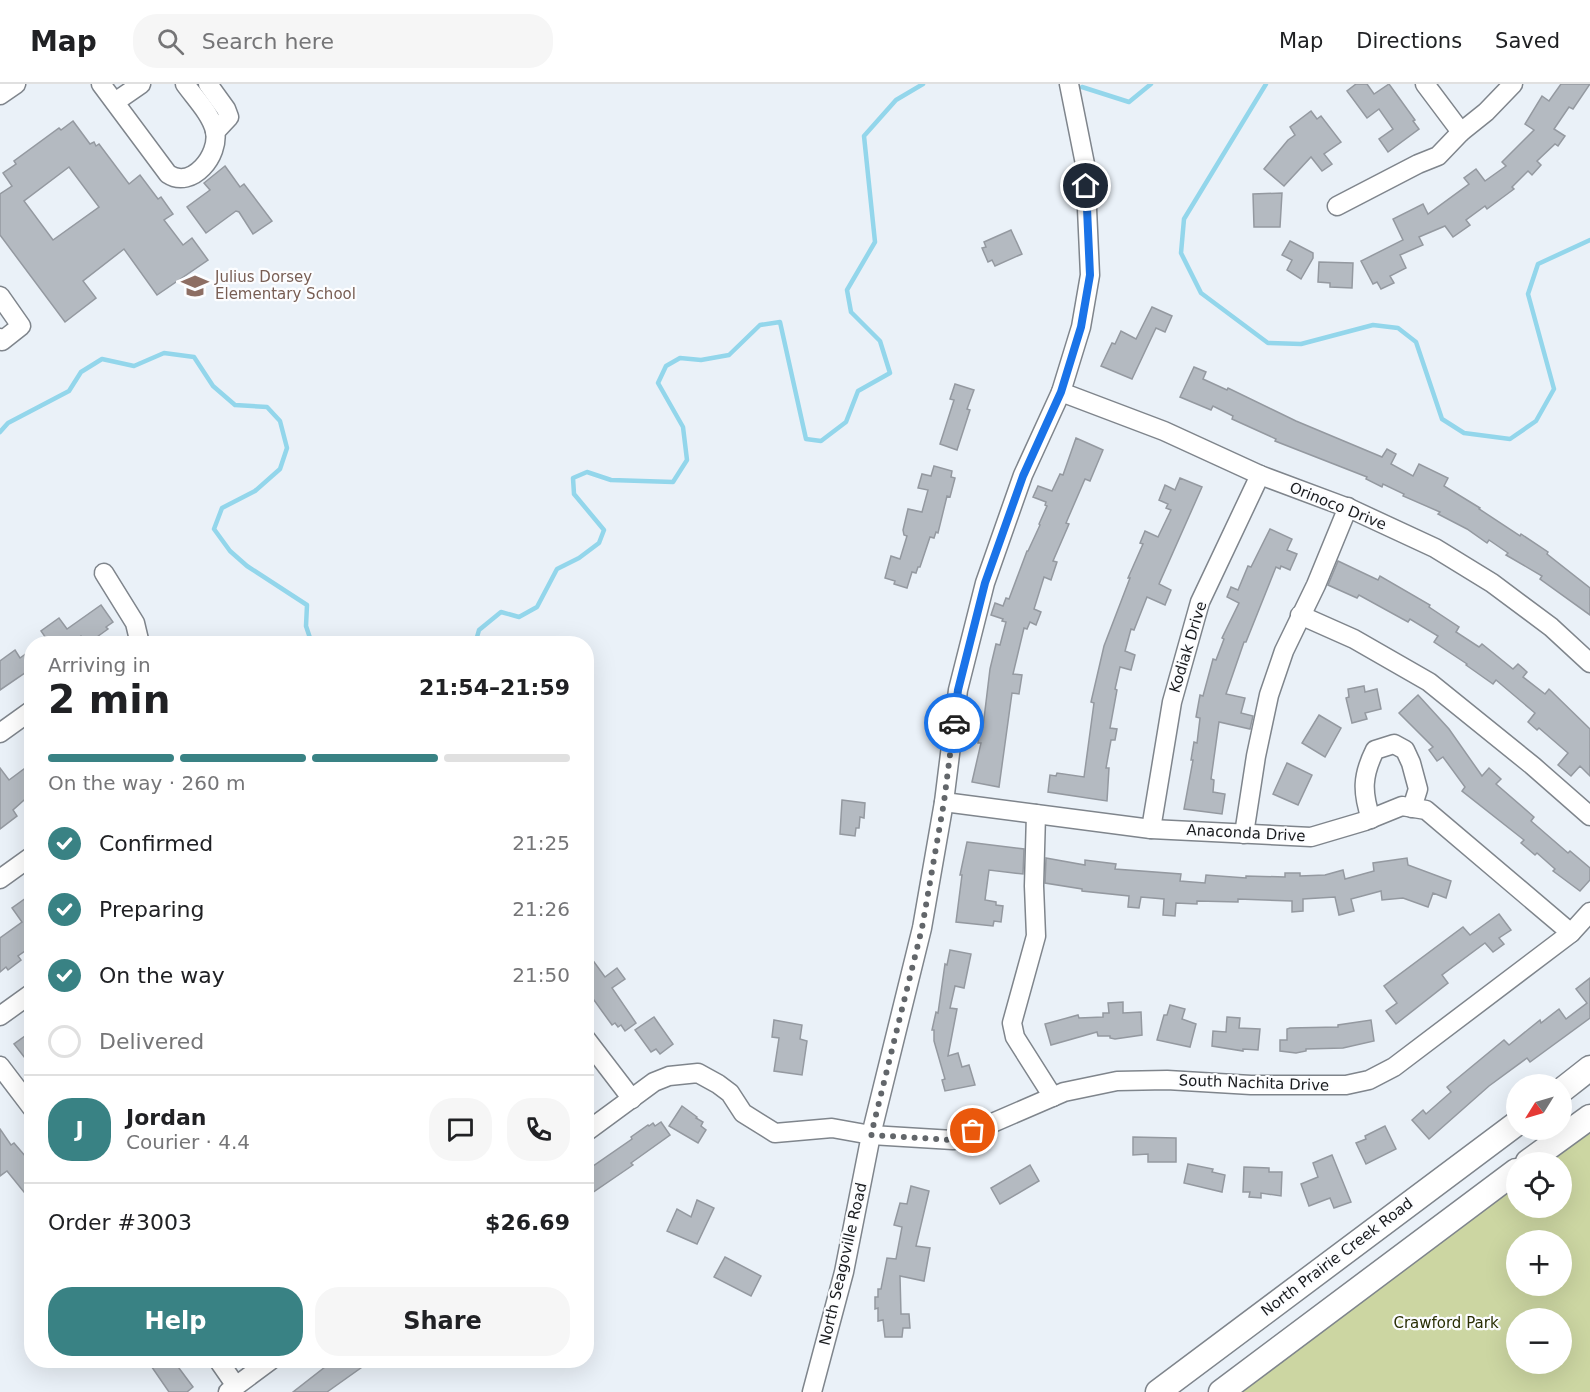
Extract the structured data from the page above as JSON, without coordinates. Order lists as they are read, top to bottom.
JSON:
{
  "streets": {
    "main road": ["North Prairie Creek Road"],
    "street": [
      "Orinoco Drive",
      "Kodiak Drive",
      "Anaconda Drive",
      "South Nachita Drive",
      "North Seagoville Road"
    ]
  },
  "crossings": [
    ["Orinoco Drive", "Kodiak Drive"],
    ["Orinoco Drive", "North Seagoville Road"],
    ["Kodiak Drive", "Anaconda Drive"],
    ["Anaconda Drive", "North Seagoville Road"],
    ["South Nachita Drive", "North Seagoville Road"]
  ],
  "parks": ["Crawford Park"],
  "places": {
    "school or university": ["Julius Dorsey Elementary School"]
  },
  "north": "bottom left",
  "page": {
    "header": "Map",
    "search": "Search here",
    "nav": ["Map", "Directions", "Saved"],
    "heading": ["2 min", "Arriving in", "21:54–21:59"],
    "panel": [
      "Jordan",
      "Courier · 4.4",
      "Order #3003",
      "$26.69"
    ],
    "bar": "On the way · 260 m",
    "list": [
      ["Confirmed", "21:25"],
      ["Preparing", "21:26"],
      ["On the way", "21:50"],
      "Delivered"
    ],
    "map_buttons": ["+", "−"],
    "round": "J",
    "buttons": ["Help", "Share"]
  }
}
